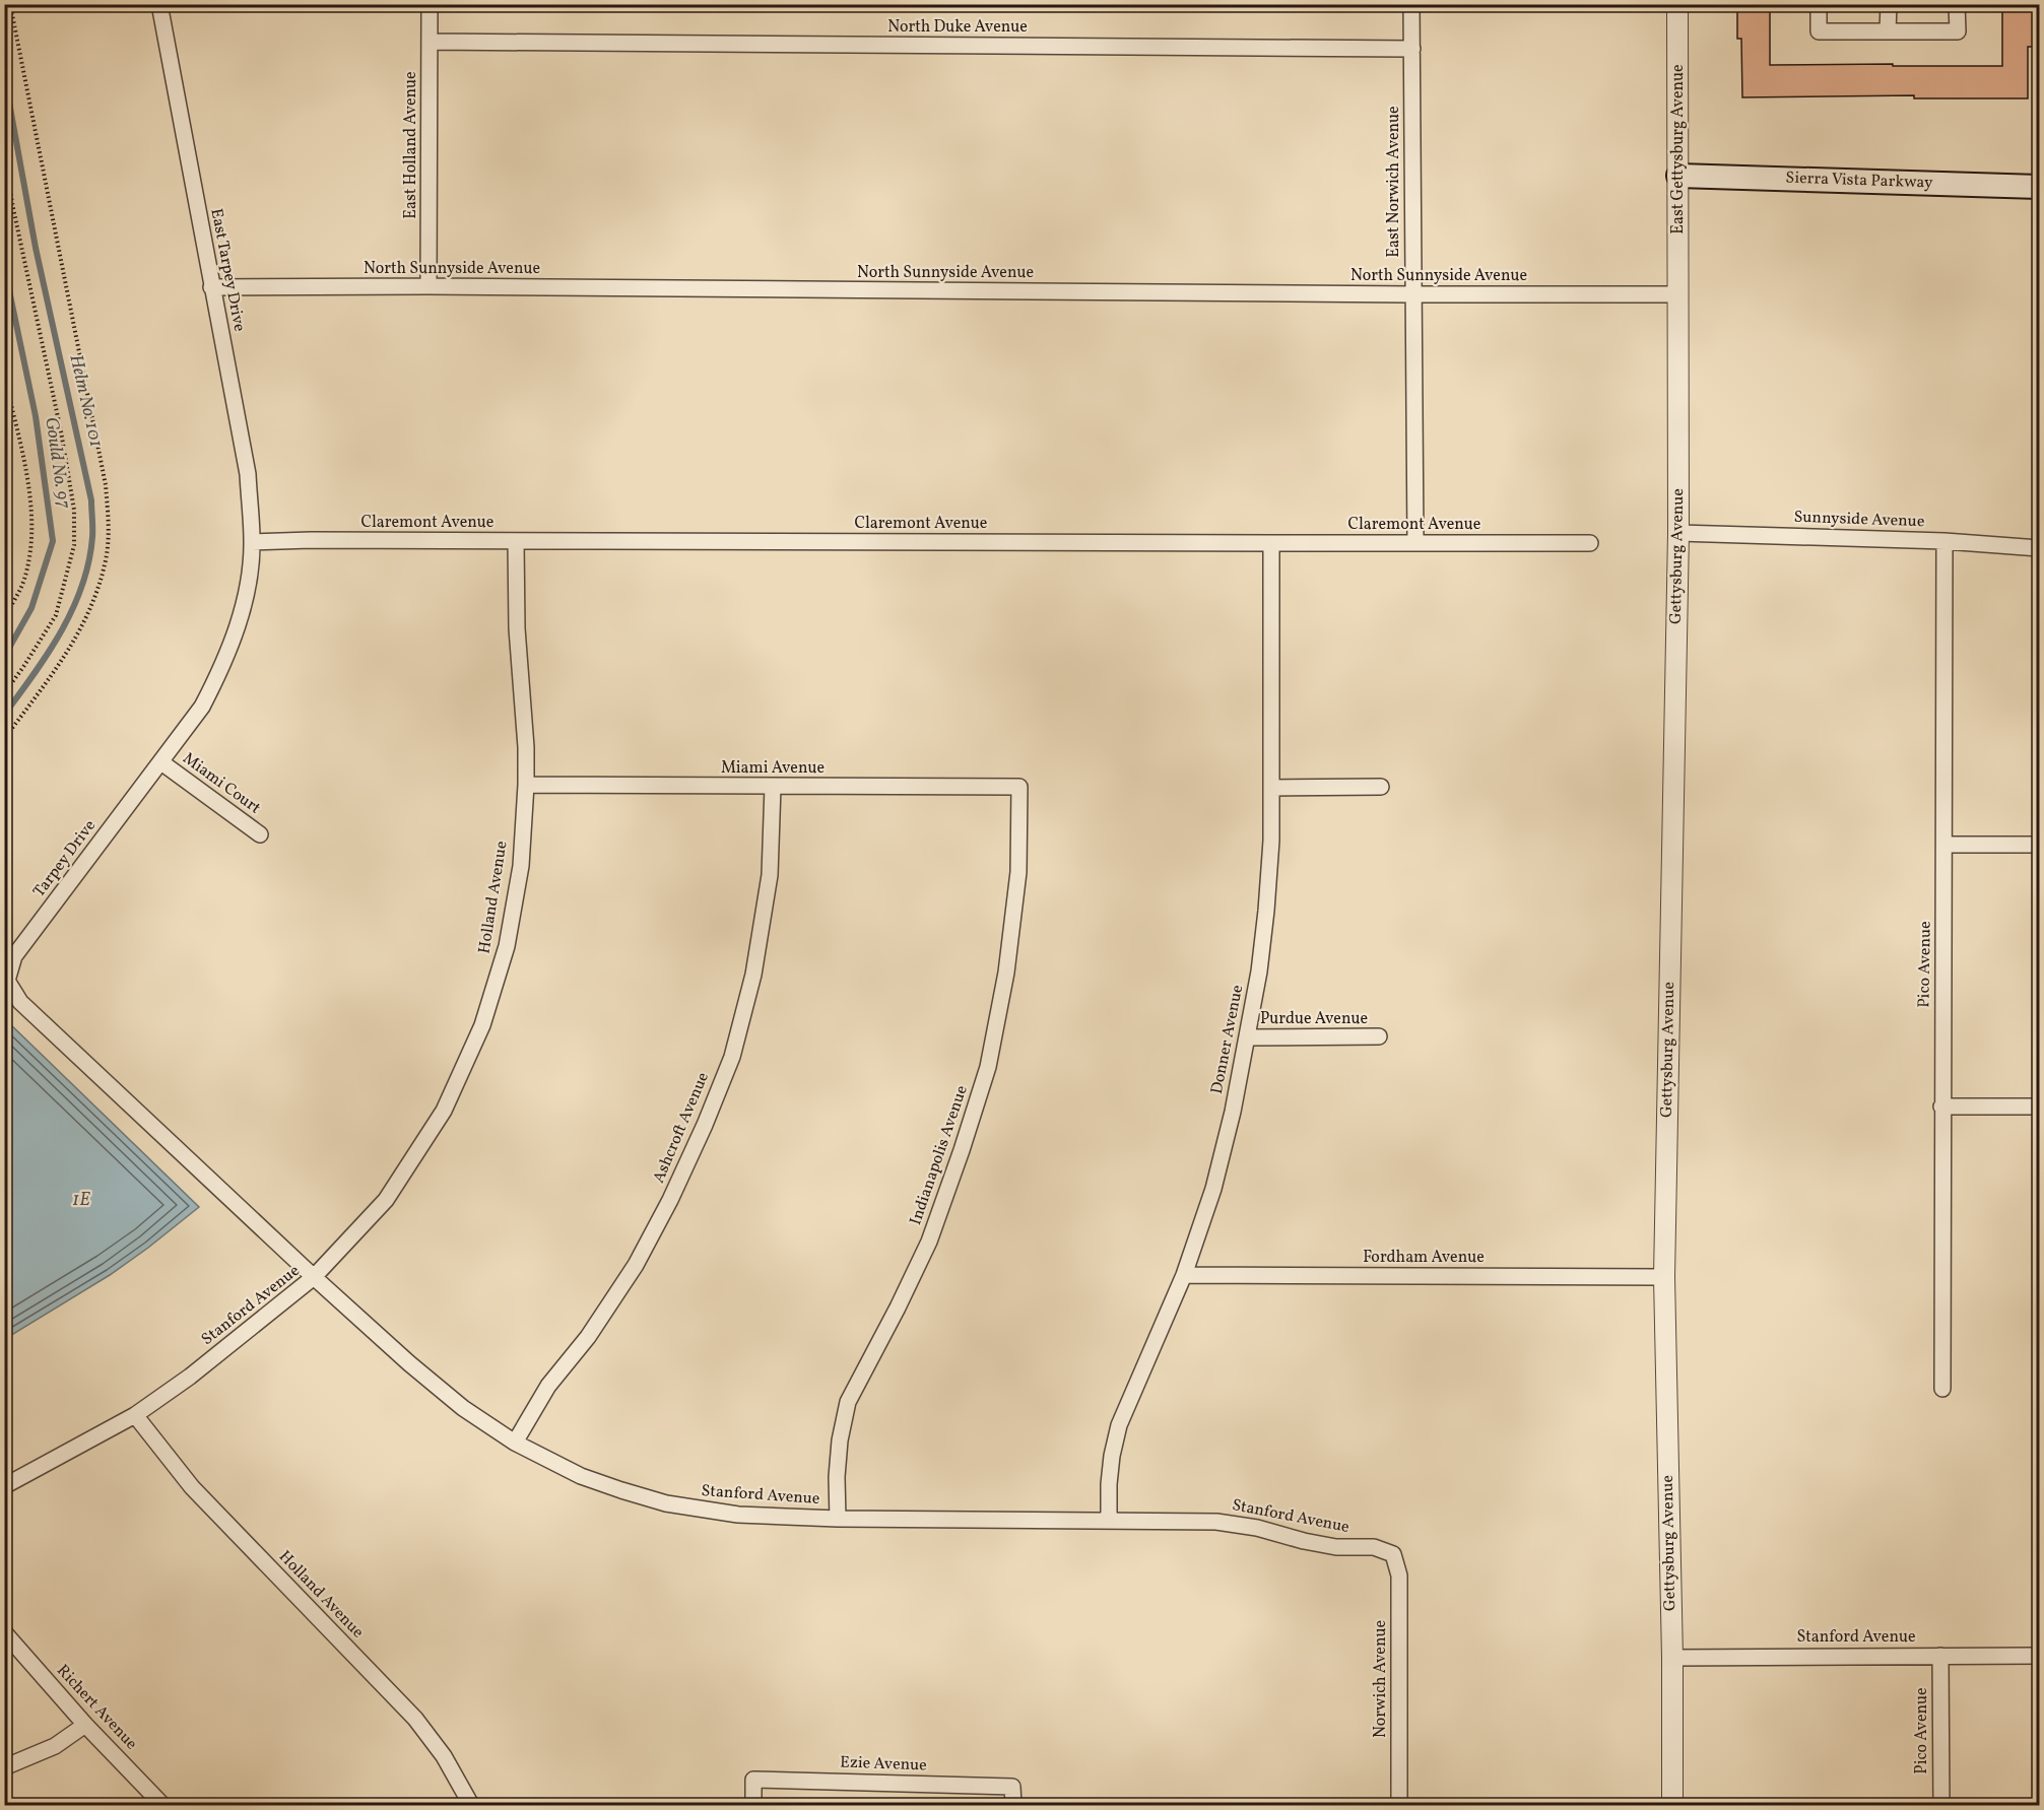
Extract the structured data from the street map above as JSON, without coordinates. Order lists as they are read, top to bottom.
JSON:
{
  "streets": {
    "main road": ["Sierra Vista Parkway"],
    "street": [
      "North Duke Avenue",
      "East Holland Avenue",
      "East Gettysburg Avenue",
      "East Norwich Avenue",
      "North Sunnyside Avenue",
      "East Tarpey Drive",
      "Sunnyside Avenue",
      "Claremont Avenue",
      "Gettysburg Avenue",
      "Miami Avenue",
      "Miami Court",
      "Tarpey Drive",
      "Holland Avenue",
      "Pico Avenue",
      "Purdue Avenue",
      "Donner Avenue",
      "Ashcroft Avenue",
      "Indianapolis Avenue",
      "Fordham Avenue",
      "Stanford Avenue",
      "Norwich Avenue",
      "Richert Avenue",
      "Ezie Avenue"
    ]
  },
  "crossings": [
    ["North Duke Avenue", "East Holland Avenue"],
    ["North Duke Avenue", "East Norwich Avenue"],
    ["East Holland Avenue", "North Sunnyside Avenue"],
    ["East Gettysburg Avenue", "Sierra Vista Parkway"],
    ["East Gettysburg Avenue", "North Sunnyside Avenue"],
    ["East Gettysburg Avenue", "Gettysburg Avenue"],
    ["East Norwich Avenue", "North Sunnyside Avenue"],
    ["East Norwich Avenue", "Claremont Avenue"],
    ["North Sunnyside Avenue", "East Tarpey Drive"],
    ["North Sunnyside Avenue", "Gettysburg Avenue"],
    ["East Tarpey Drive", "Claremont Avenue"],
    ["East Tarpey Drive", "Tarpey Drive"],
    ["Sunnyside Avenue", "Gettysburg Avenue"],
    ["Sunnyside Avenue", "Pico Avenue"],
    ["Claremont Avenue", "Tarpey Drive"],
    ["Claremont Avenue", "Holland Avenue"],
    ["Claremont Avenue", "Donner Avenue"],
    ["Gettysburg Avenue", "Fordham Avenue"],
    ["Gettysburg Avenue", "Stanford Avenue"],
    ["Miami Avenue", "Holland Avenue"],
    ["Miami Avenue", "Ashcroft Avenue"],
    ["Miami Avenue", "Indianapolis Avenue"],
    ["Miami Court", "Tarpey Drive"],
    ["Tarpey Drive", "Holland Avenue"],
    ["Tarpey Drive", "Stanford Avenue"],
    ["Holland Avenue", "Stanford Avenue"],
    ["Pico Avenue", "Stanford Avenue"],
    ["Purdue Avenue", "Donner Avenue"],
    ["Donner Avenue", "Fordham Avenue"],
    ["Donner Avenue", "Stanford Avenue"],
    ["Ashcroft Avenue", "Stanford Avenue"],
    ["Indianapolis Avenue", "Stanford Avenue"],
    ["Stanford Avenue", "Norwich Avenue"]
  ],
  "water": ["Helm No. 101", "Gould No. 97", "1E"]
}
